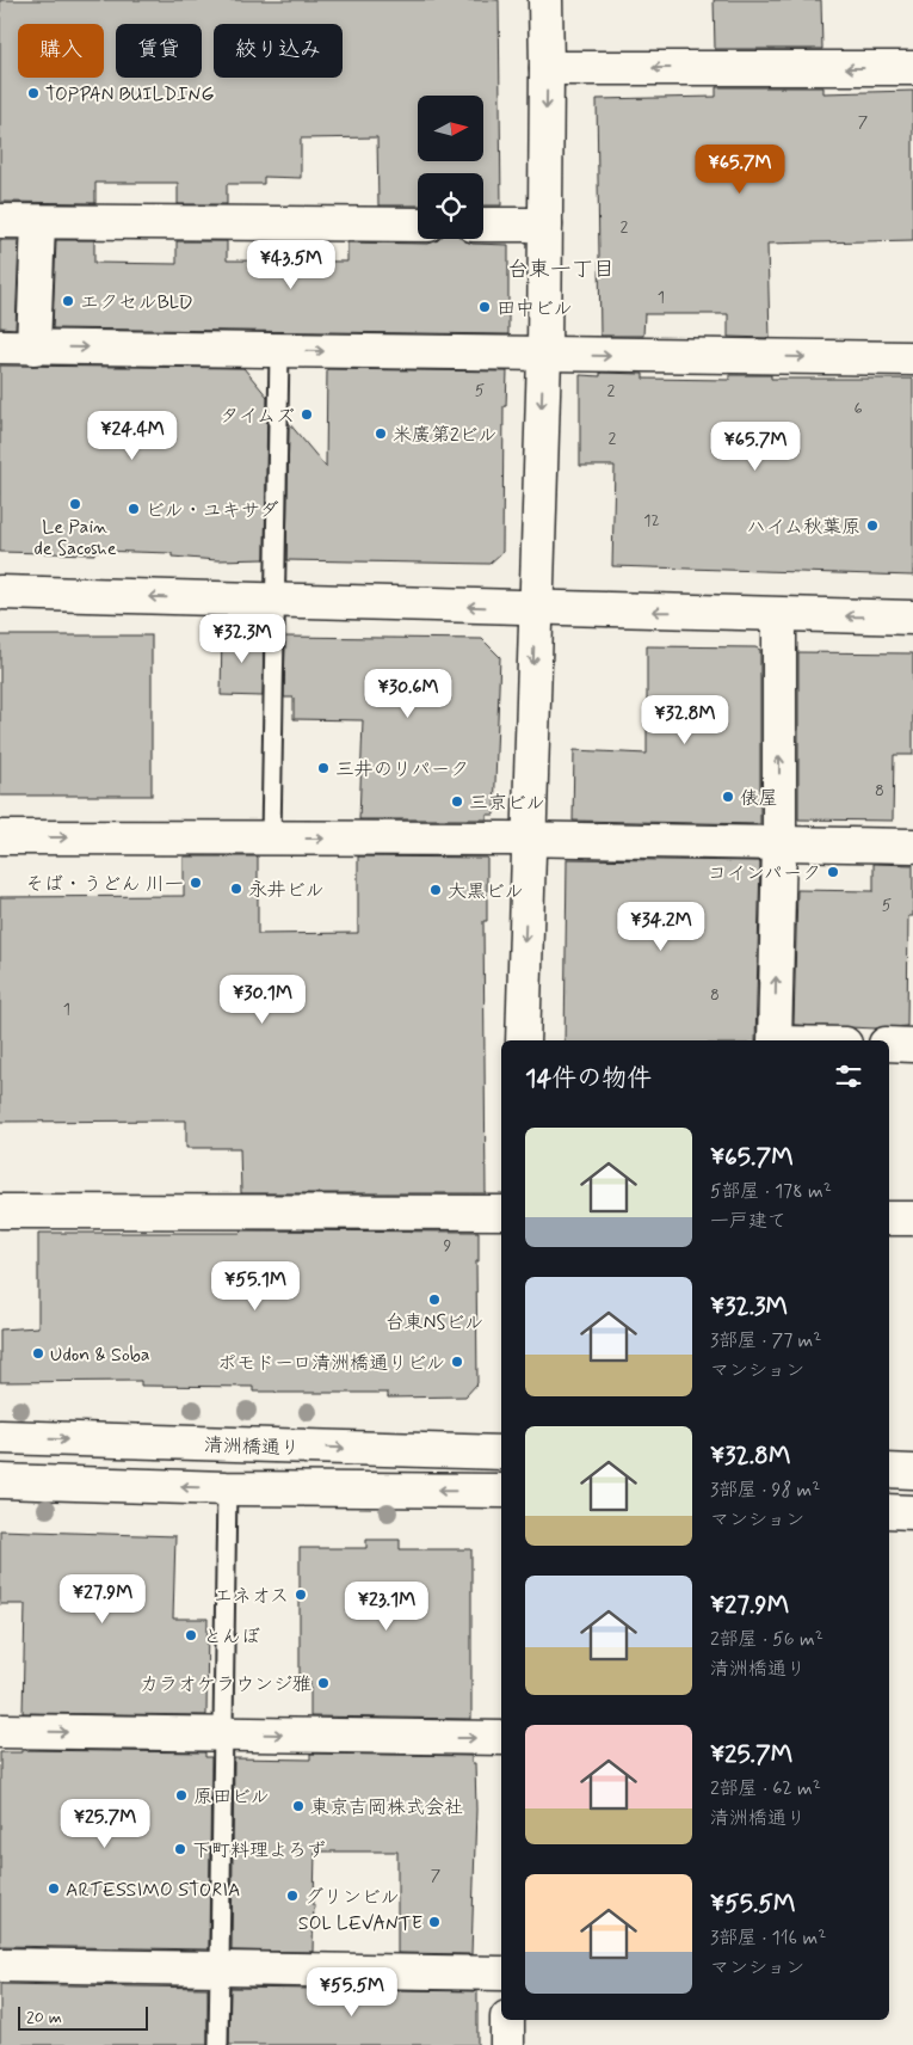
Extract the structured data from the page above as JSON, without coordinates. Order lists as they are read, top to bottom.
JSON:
{
  "streets": {
    "street": ["清洲橋通り"]
  },
  "districts": ["台東一丁目"],
  "places": [
    "TOPPAN BUILDING",
    "エクセルBLD",
    "田中ビル",
    "タイムズ",
    "米廣第2ビル",
    "Le Pain de Sacoshe",
    "ビル・ユキサダ",
    "ハイム秋葉原",
    "三井のリパーク",
    "俵屋",
    "三京ビル",
    "コインパーク",
    "そば・うどん 川一",
    "永井ビル",
    "大黒ビル",
    "台東NSビル",
    "Udon & Soba",
    "ポモドーロ清洲橋通りビル",
    "エネオス",
    "とんぼ",
    "カラオケラウンジ雅",
    "原田ビル",
    "東京吉岡株式会社",
    "下町料理よろず",
    "ARTESSIMO STORIA",
    "グリンビル",
    "SOL LEVANTE"
  ],
  "house_numbers": [
    "7",
    "2",
    "1",
    "5",
    "2",
    "6",
    "2",
    "12",
    "8",
    "5",
    "8",
    "1",
    "9",
    "7"
  ],
  "scale_bar": "20 m",
  "north": "right",
  "page": {
    "chip": ["購入", "賃貸", "絞り込み"],
    "price": [
      "¥65.7M",
      "¥43.5M",
      "¥24.4M",
      "¥65.7M",
      "¥32.3M",
      "¥30.6M",
      "¥32.8M",
      "¥34.2M",
      "¥30.1M",
      "¥55.1M",
      "¥27.9M",
      "¥23.1M",
      "¥25.7M",
      "¥55.5M"
    ],
    "heading": "14件の物件",
    "list": [
      {
        "name": "¥65.7M",
        "note": "5部屋 · 178 m² · 一戸建て"
      },
      {
        "name": "¥32.3M",
        "note": "3部屋 · 77 m² · マンション"
      },
      {
        "name": "¥32.8M",
        "note": "3部屋 · 98 m² · マンション"
      },
      {
        "name": "¥27.9M",
        "note": "2部屋 · 56 m² · 清洲橋通り"
      },
      {
        "name": "¥25.7M",
        "note": "2部屋 · 62 m² · 清洲橋通り"
      },
      {
        "name": "¥55.5M",
        "note": "3部屋 · 116 m² · マンション"
      }
    ],
    "scale": "20 m"
  }
}
